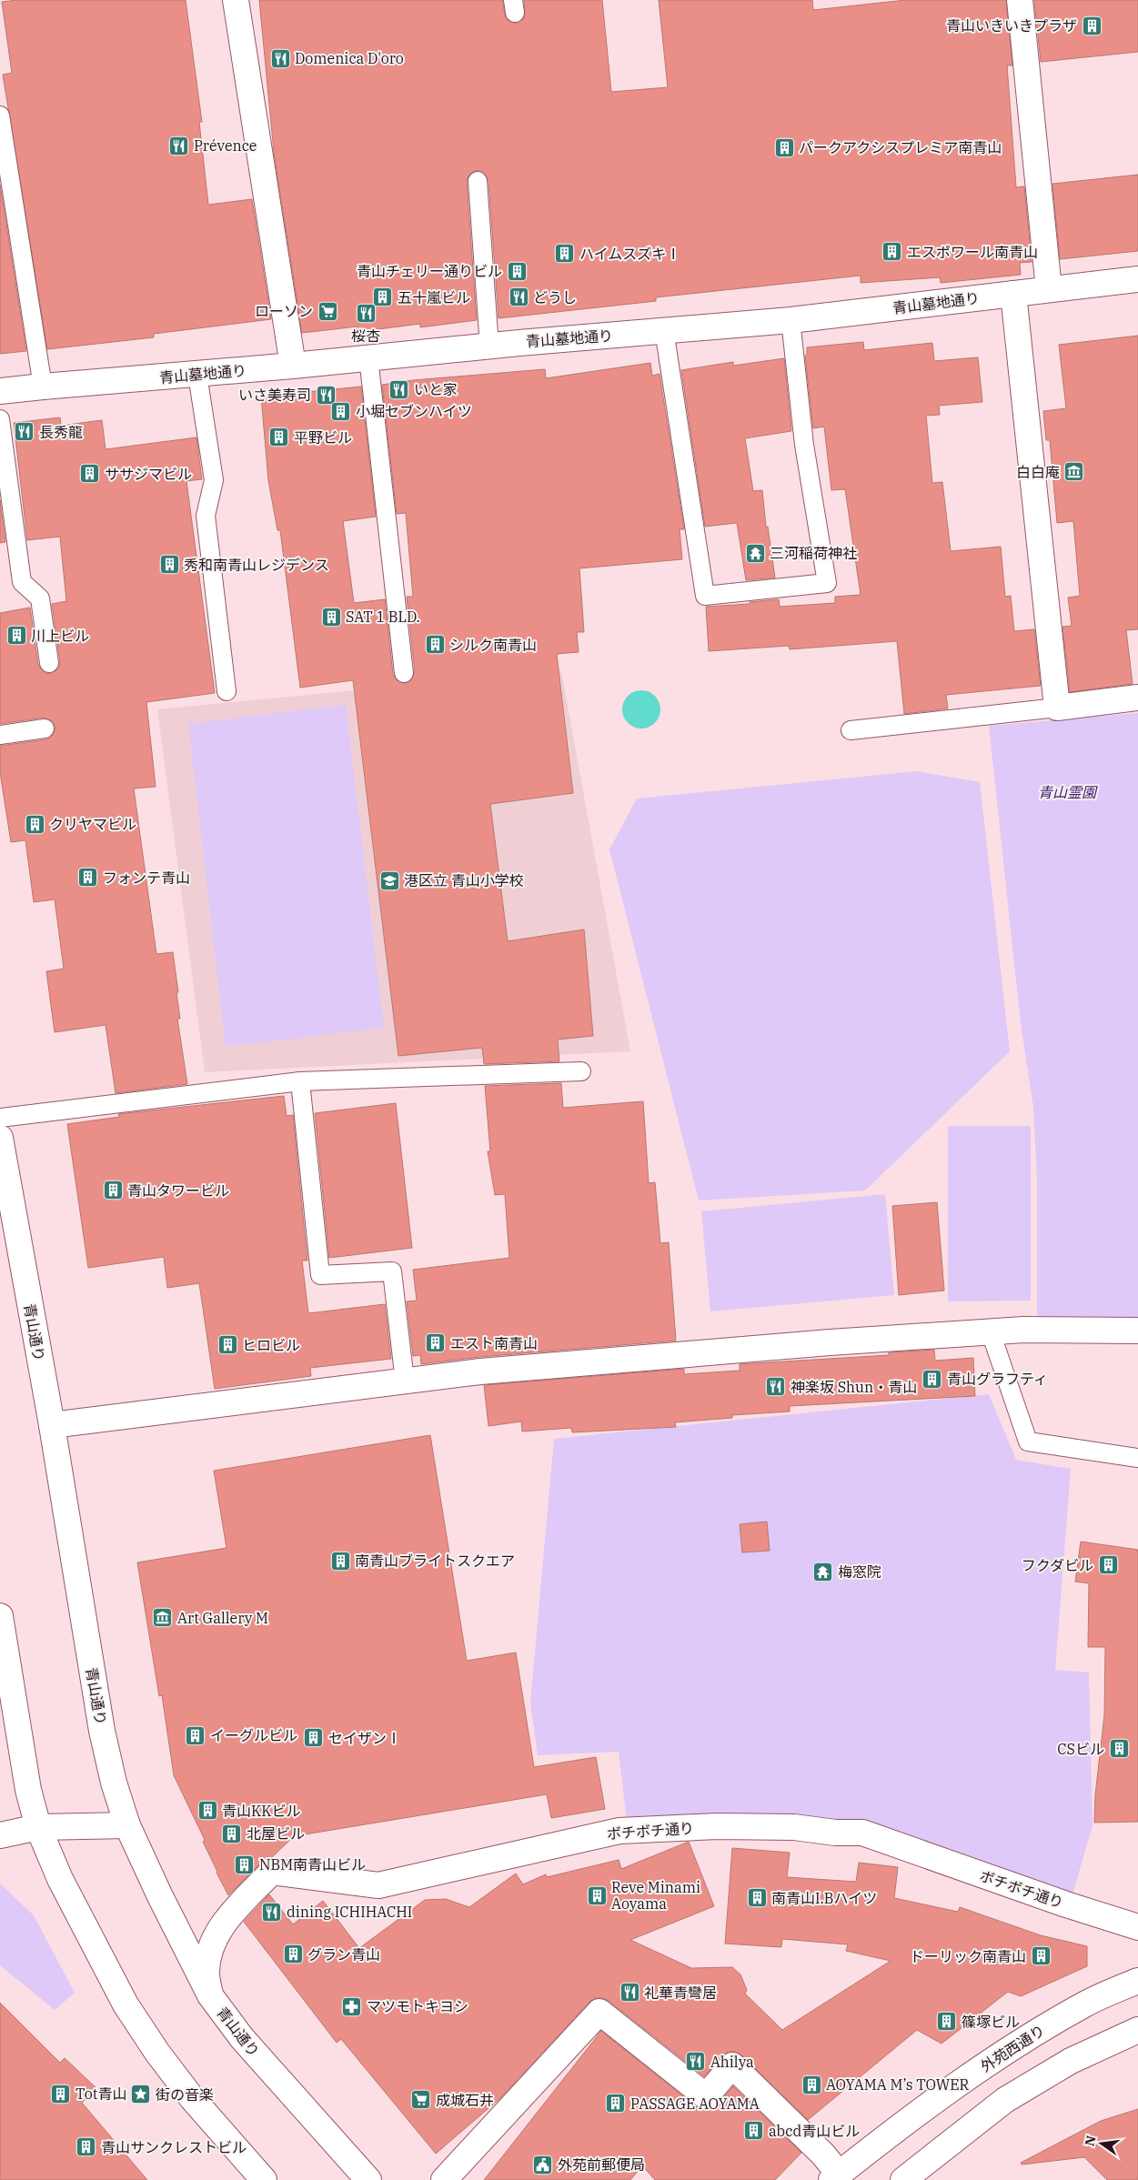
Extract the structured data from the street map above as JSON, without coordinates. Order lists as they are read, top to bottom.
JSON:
{
  "streets": {
    "main road": [
      "青山墓地通り",
      "青山通り",
      "ボチボチ通り",
      "外苑西通り"
    ]
  },
  "crossings": [
    ["青山通り", "ボチボチ通り"]
  ],
  "parks": ["青山霊園"],
  "places": {
    "building": [
      "青山いきいきプラザ",
      "パークアクシスプレミア南青山",
      "エスポワール南青山",
      "ハイムスズキⅠ",
      "青山チェリー通りビル",
      "五十嵐ビル",
      "小堀セブンハイツ",
      "平野ビル",
      "ササジマビル",
      "秀和南青山レジデンス",
      "SAT 1 BLD.",
      "川上ビル",
      "シルク南青山",
      "クリヤマビル",
      "フォンテ青山",
      "青山タワービル",
      "エスト南青山",
      "ヒロビル",
      "青山グラフティ",
      "南青山ブライトスクエア",
      "フクダビル",
      "イーグルビル",
      "セイザンⅠ",
      "CSビル",
      "青山KKビル",
      "北屋ビル",
      "NBM南青山ビル",
      "Reve Minami Aoyama",
      "南青山I.Bハイツ",
      "グラン青山",
      "ドーリック南青山",
      "篠塚ビル",
      "AOYAMA M’s TOWER",
      "Tot青山",
      "PASSAGE AOYAMA",
      "abcd青山ビル",
      "青山サンクレストビル"
    ],
    "restaurant": [
      "Domenica D'oro",
      "Prévence",
      "どうし",
      "桜杏",
      "いと家",
      "いさ美寿司",
      "長秀龍",
      "神楽坂 Shun・青山",
      "dining ICHIHACHI",
      "礼華青彎居",
      "Ahilya"
    ],
    "supermarket": ["ローソン", "成城石井"],
    "museum": ["白白庵", "Art Gallery M"],
    "temple": ["三河稲荷神社", "梅窓院"],
    "school or university": ["港区立 青山小学校"],
    "pharmacy": ["マツモトキヨシ"],
    "place": ["街の音楽"],
    "public building": ["外苑前郵便局"]
  },
  "north": "left"
}
